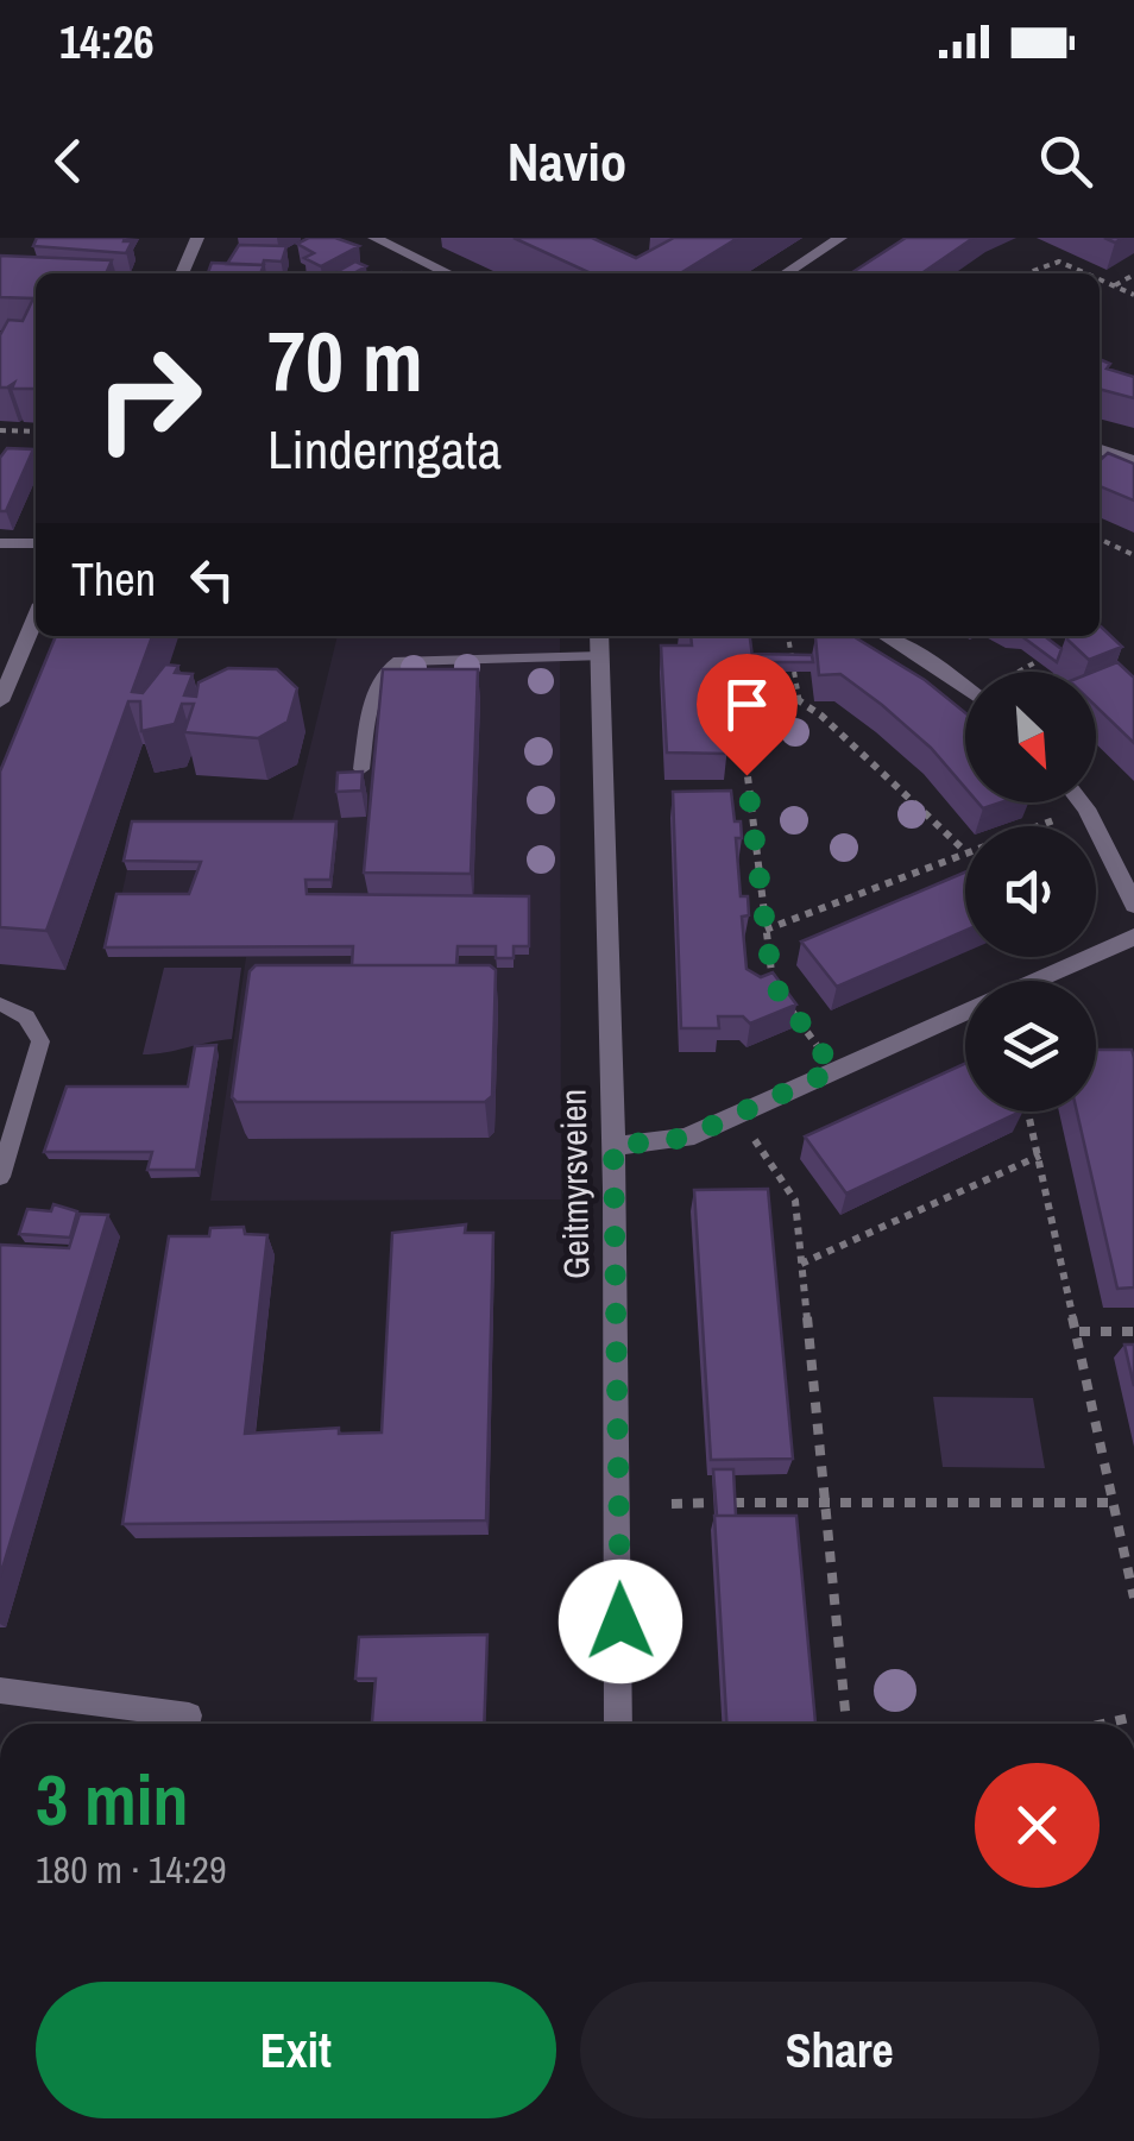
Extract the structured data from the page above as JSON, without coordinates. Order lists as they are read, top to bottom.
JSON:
{
  "streets": {
    "street": ["Geitmyrsveien"]
  },
  "north": "bottom right",
  "page": {
    "status": "14:26",
    "header": "Navio",
    "turn": ["70 m", "Linderngata"],
    "then": "Then",
    "heading": ["3 min", "180 m · 14:29"],
    "buttons": ["Exit", "Share"]
  }
}
